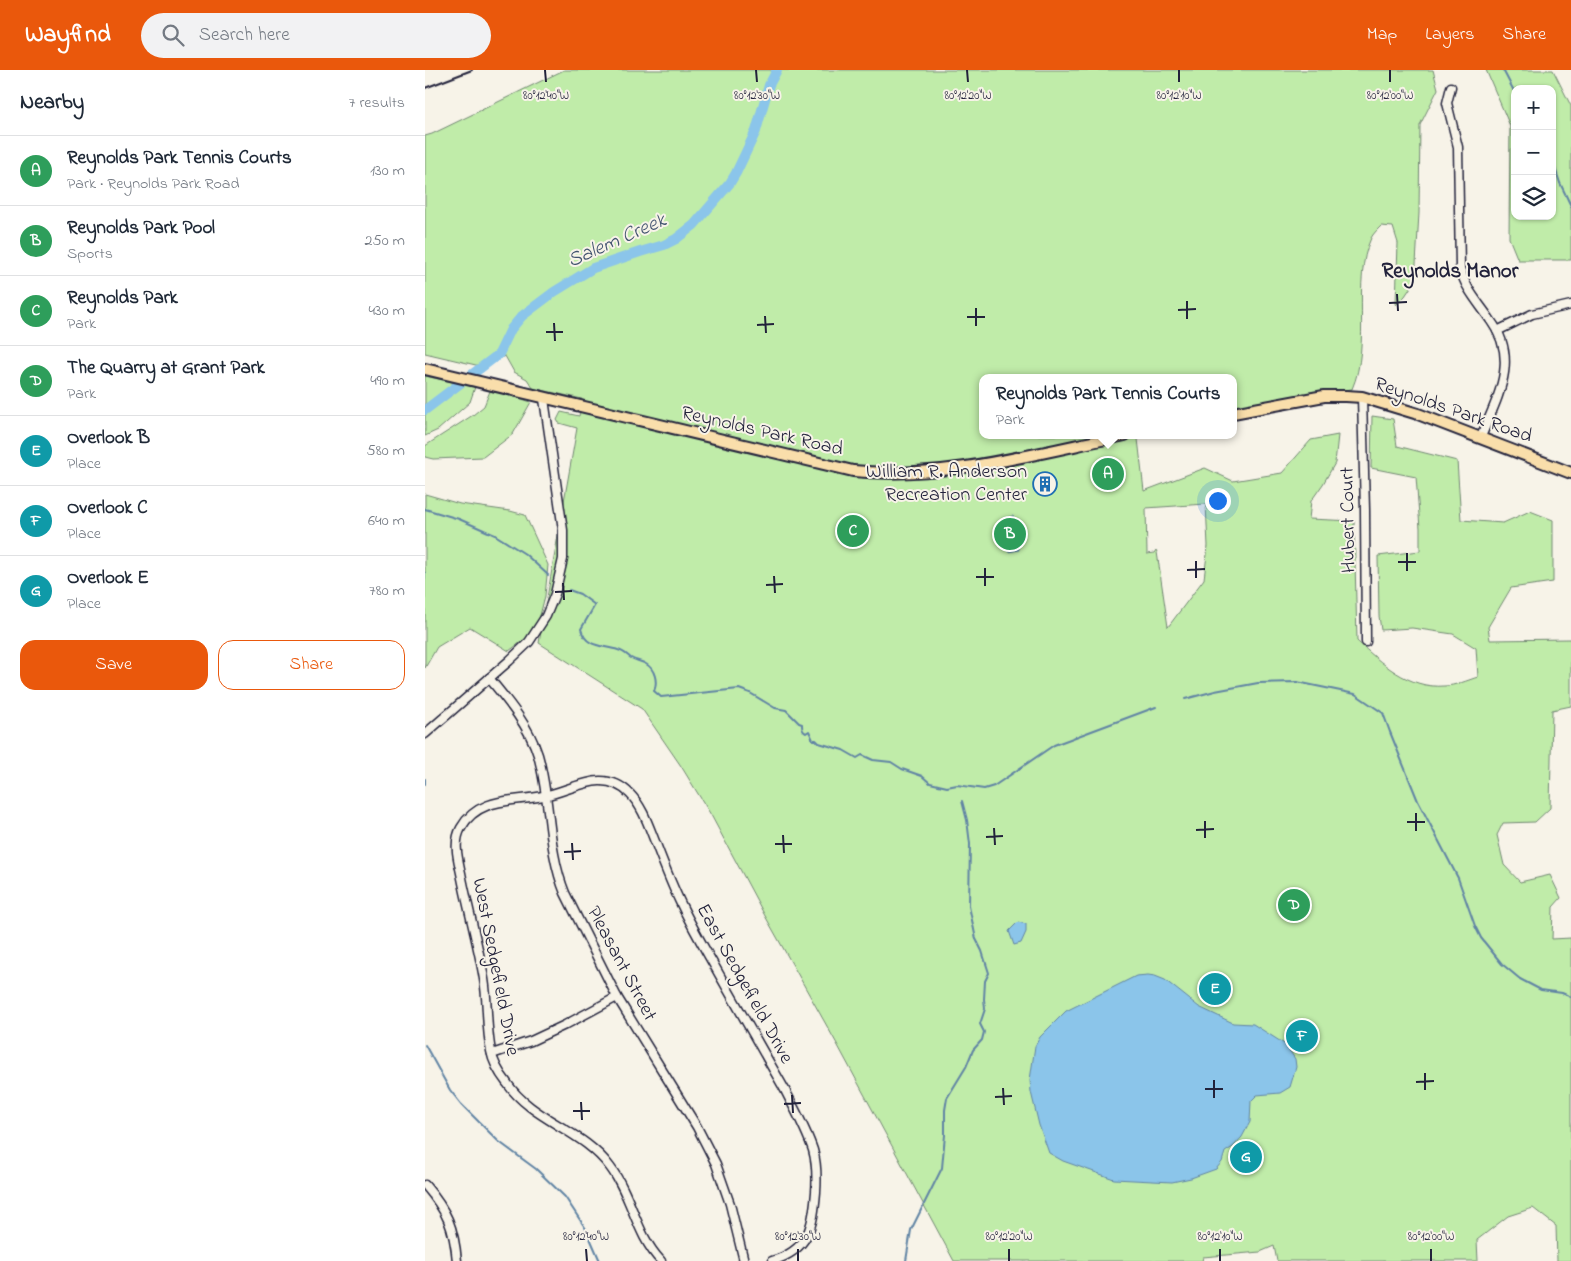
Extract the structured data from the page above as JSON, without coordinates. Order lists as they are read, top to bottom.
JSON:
{
  "streets": {
    "main road": ["Reynolds Park Road"],
    "street": [
      "Hubert Court",
      "Pleasant Street",
      "West Sedgefield Drive",
      "East Sedgefield Drive"
    ]
  },
  "crossings": [
    ["Reynolds Park Road", "Hubert Court"],
    ["Pleasant Street", "West Sedgefield Drive"],
    ["Pleasant Street", "East Sedgefield Drive"],
    ["West Sedgefield Drive", "East Sedgefield Drive"]
  ],
  "districts": ["Reynolds Manor"],
  "water": ["Salem Creek"],
  "places": {
    "building": ["William R. Anderson Recreation Center"]
  },
  "page": {
    "header": "Wayfind",
    "search": "Search here",
    "nav": ["Map", "Layers", "Share"],
    "heading": ["Nearby", "7 results"],
    "map_buttons": ["+", "−"],
    "list": [
      {
        "mark": "A",
        "name": "Reynolds Park Tennis Courts",
        "note": "Park · Reynolds Park Road",
        "value": "130 m"
      },
      {
        "mark": "B",
        "name": "Reynolds Park Pool",
        "note": "Sports",
        "value": "250 m"
      },
      {
        "mark": "C",
        "name": "Reynolds Park",
        "note": "Park",
        "value": "430 m"
      },
      {
        "mark": "D",
        "name": "The Quarry at Grant Park",
        "note": "Park",
        "value": "490 m"
      },
      {
        "mark": "E",
        "name": "Overlook B",
        "note": "Place",
        "value": "580 m"
      },
      {
        "mark": "F",
        "name": "Overlook C",
        "note": "Place",
        "value": "640 m"
      },
      {
        "mark": "G",
        "name": "Overlook E",
        "note": "Place",
        "value": "780 m"
      }
    ],
    "popup": ["Reynolds Park Tennis Courts", "Park"],
    "pins": [
      "A",
      "C",
      "B",
      "D",
      "E",
      "F",
      "G"
    ],
    "buttons": ["Save", "Share"]
  },
  "coordinates": [
    "80°12'40\"W",
    "80°12'30\"W",
    "80°12'20\"W",
    "80°12'10\"W",
    "80°12'00\"W"
  ]
}
